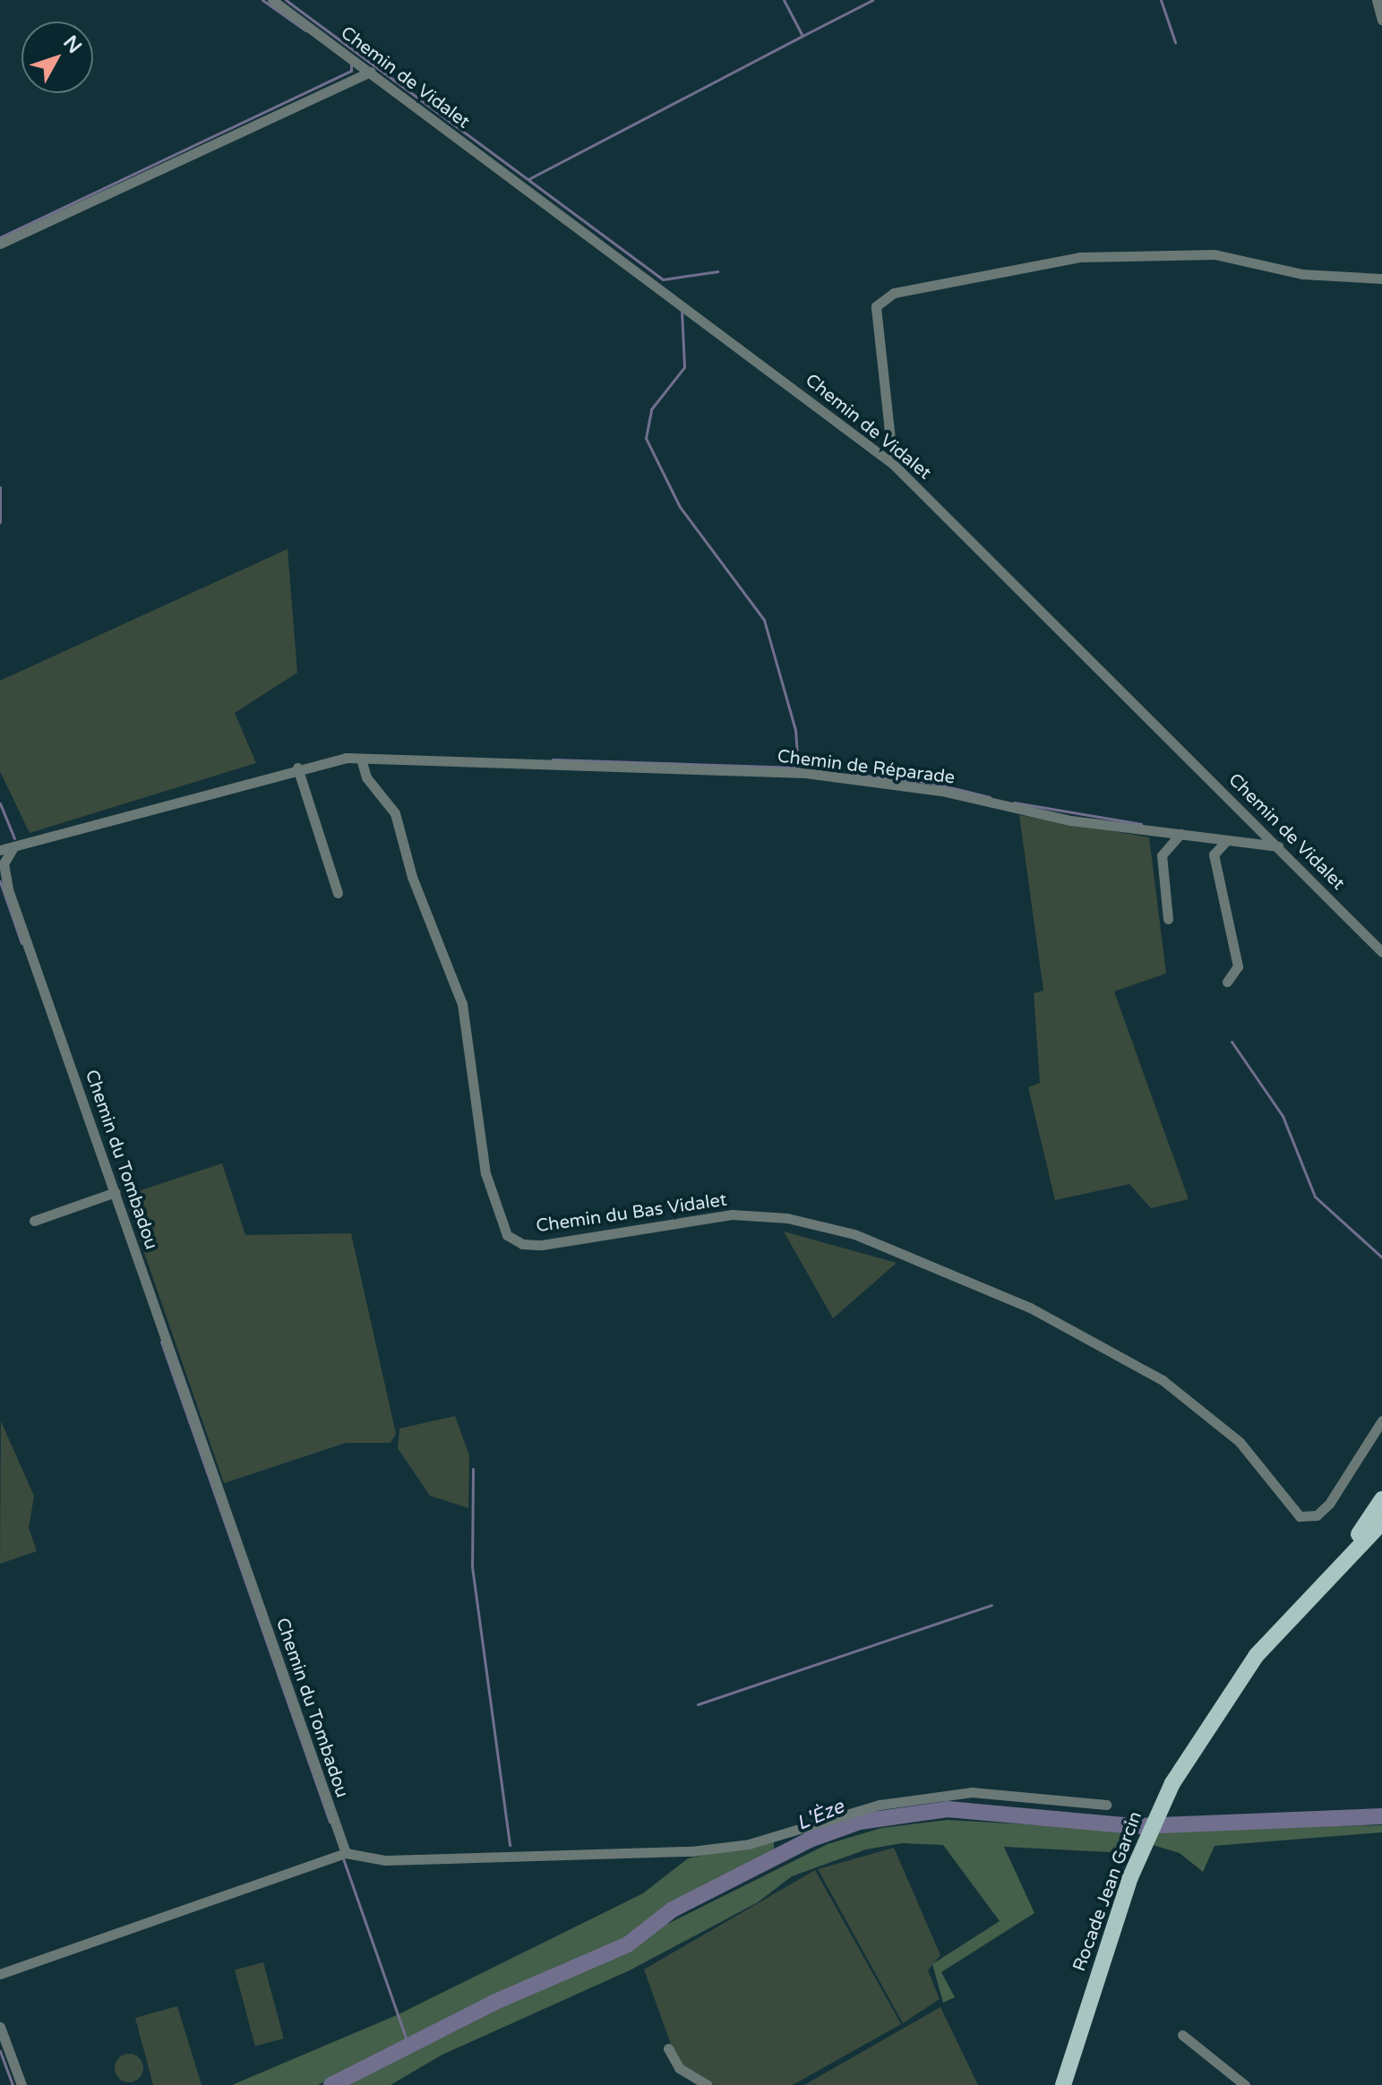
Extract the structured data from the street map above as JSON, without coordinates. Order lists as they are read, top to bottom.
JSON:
{
  "streets": {
    "main road": ["Rocade Jean Garcin"],
    "street": [
      "Chemin de Vidalet",
      "Chemin de Réparade",
      "Chemin du Tombadou",
      "Chemin du Bas Vidalet"
    ]
  },
  "crossings": [
    ["Chemin de Vidalet", "Chemin de Réparade"],
    ["Chemin de Réparade", "Chemin du Tombadou"],
    ["Chemin de Réparade", "Chemin du Bas Vidalet"]
  ],
  "water": ["L'Èze"],
  "north": "top right"
}
